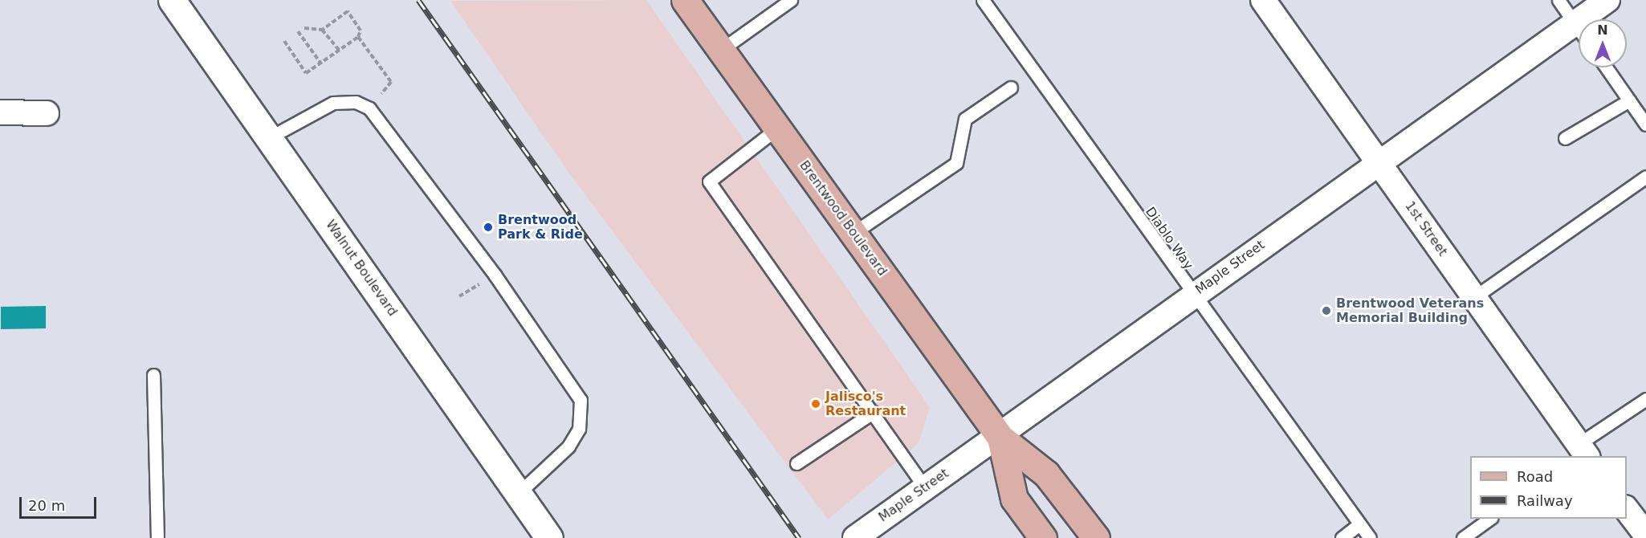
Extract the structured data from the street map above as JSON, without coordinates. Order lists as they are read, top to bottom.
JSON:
{
  "streets": {
    "main road": ["Brentwood Boulevard"],
    "street": ["1st Street", "Maple Street", "Walnut Boulevard"],
    "lane": ["Diablo Way"]
  },
  "crossings": [
    ["Brentwood Boulevard", "Maple Street"],
    ["1st Street", "Maple Street"],
    ["Diablo Way", "Maple Street"]
  ],
  "places": ["Brentwood Park & Ride", "Brentwood Veterans Memorial Building", "Jalisco's Restaurant"],
  "legend": ["Road", "Railway"],
  "scale_bar": "20 m",
  "north": "top"
}
